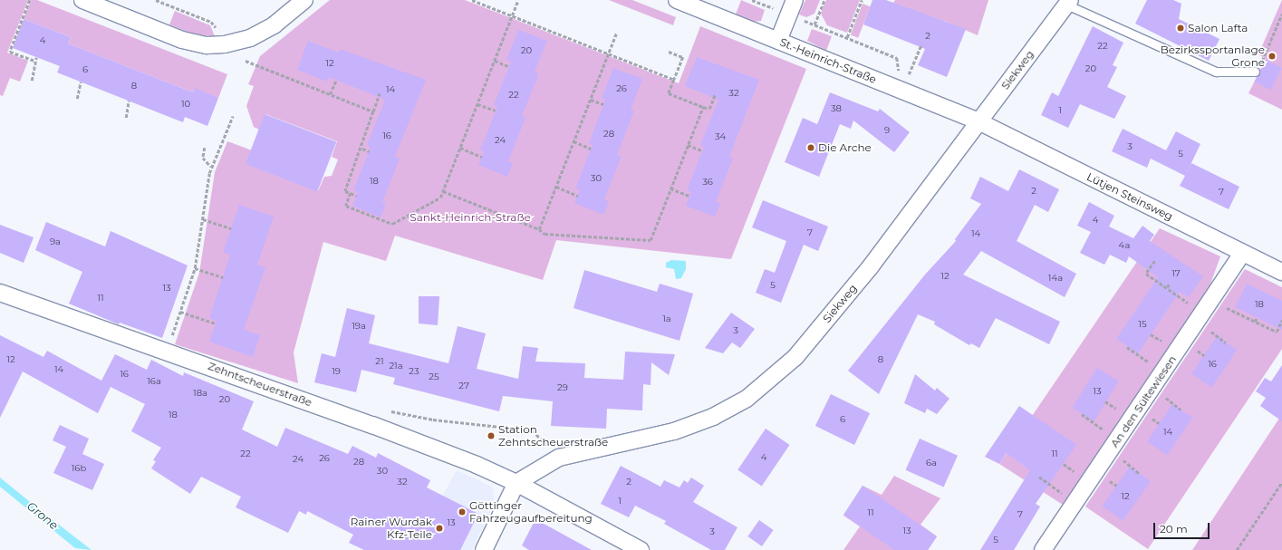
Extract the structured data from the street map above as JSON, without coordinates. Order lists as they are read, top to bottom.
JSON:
{
  "streets": {
    "street": [
      "St.-Heinrich-Straße",
      "Siekweg",
      "Lütjen Steinsweg",
      "Zehntscheuerstraße",
      "An den Sültewiesen"
    ]
  },
  "crossings": [
    ["St.-Heinrich-Straße", "Siekweg"],
    ["St.-Heinrich-Straße", "Lütjen Steinsweg"],
    ["Siekweg", "Lütjen Steinsweg"],
    ["Siekweg", "Zehntscheuerstraße"],
    ["Lütjen Steinsweg", "An den Sültewiesen"]
  ],
  "water": ["Grone"],
  "parks": ["Sankt-Heinrich-Straße"],
  "places": [
    "Salon Lafta",
    "Bezirkssportanlage Grone",
    "Die Arche",
    "Station Zehntscheuerstraße",
    "Göttinger Fahrzeugaufbereitung",
    "Rainer Wurdak Kfz-Teile"
  ],
  "house_numbers": [
    "2",
    "4",
    "22",
    "20",
    "12",
    "20",
    "6",
    "8",
    "26",
    "14",
    "32",
    "22",
    "10",
    "38",
    "1",
    "9",
    "28",
    "16",
    "34",
    "24",
    "3",
    "5",
    "30",
    "18",
    "36",
    "2",
    "7",
    "4",
    "7",
    "14",
    "9a",
    "4a",
    "17",
    "12",
    "14a",
    "5",
    "13",
    "11",
    "18",
    "1a",
    "15",
    "19a",
    "3",
    "12",
    "8",
    "21",
    "16",
    "21a",
    "14",
    "19",
    "23",
    "16",
    "25",
    "16a",
    "27",
    "29",
    "13",
    "18a",
    "20",
    "18",
    "6",
    "14",
    "22",
    "11",
    "4",
    "26",
    "24",
    "28",
    "6a",
    "16b",
    "30",
    "32",
    "2",
    "12",
    "1",
    "11",
    "7",
    "13",
    "13",
    "3",
    "5"
  ],
  "scale_bar": "20 m"
}
